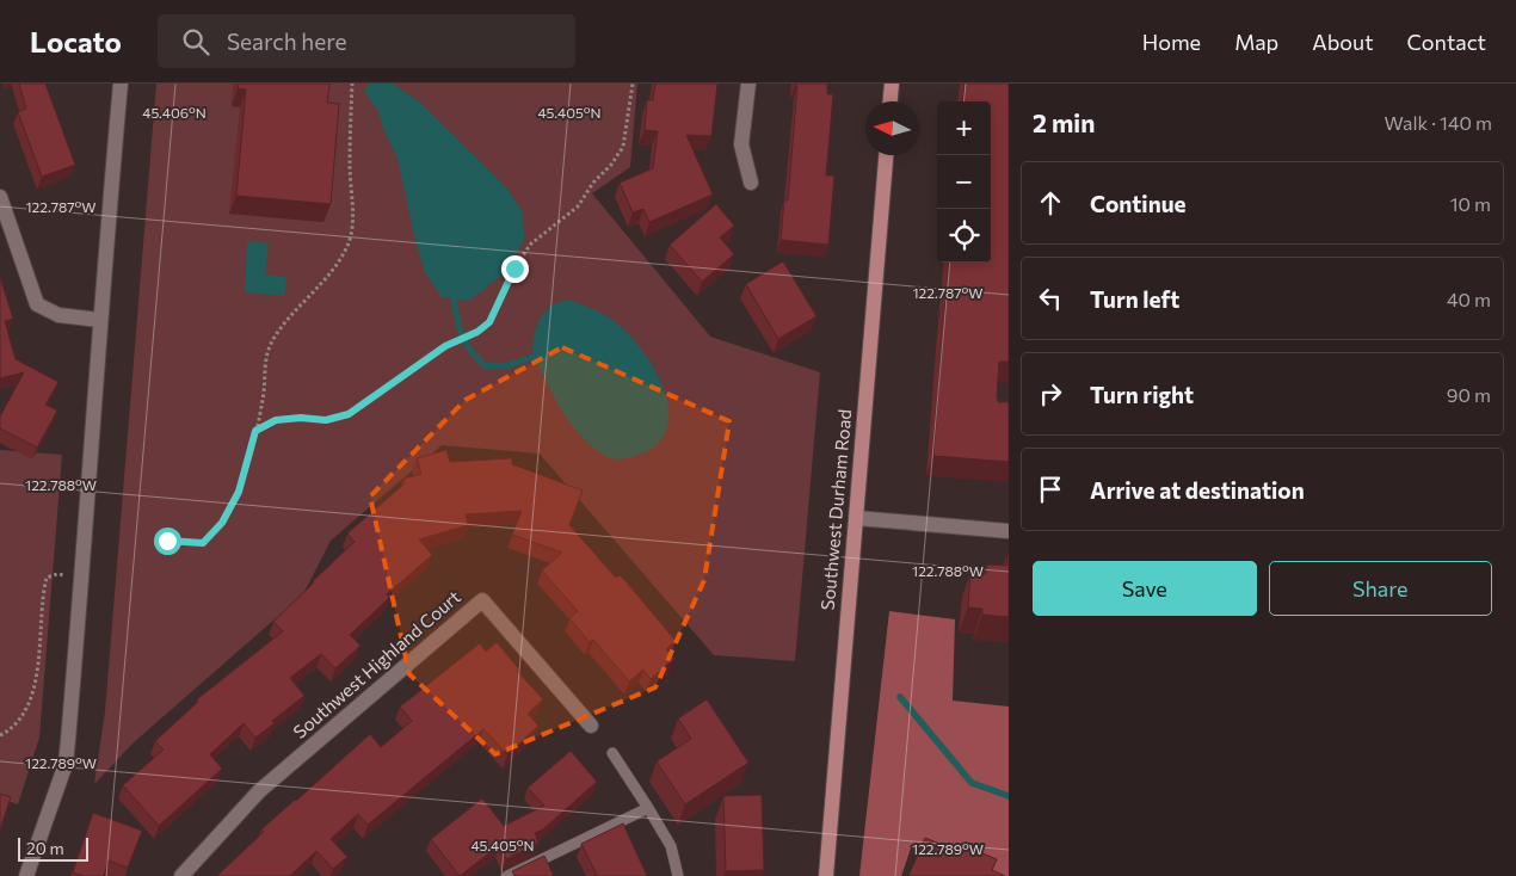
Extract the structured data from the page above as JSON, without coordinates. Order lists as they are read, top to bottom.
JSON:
{
  "streets": {
    "main road": ["Southwest Durham Road"],
    "street": ["Southwest Highland Court"]
  },
  "scale_bar": "20 m",
  "north": "left",
  "page": {
    "header": "Locato",
    "search": "Search here",
    "nav": [
      "Home",
      "Map",
      "About",
      "Contact"
    ],
    "heading": ["2 min", "Walk · 140 m"],
    "map_buttons": ["+", "−"],
    "list": [
      ["Continue", "10 m"],
      ["Turn left", "40 m"],
      ["Turn right", "90 m"],
      "Arrive at destination"
    ],
    "buttons": ["Save", "Share"],
    "scale": "20 m"
  },
  "coordinates": [
    "45.406°N",
    "45.405°N",
    "122.787°W",
    "122.788°W",
    "122.789°W"
  ]
}
